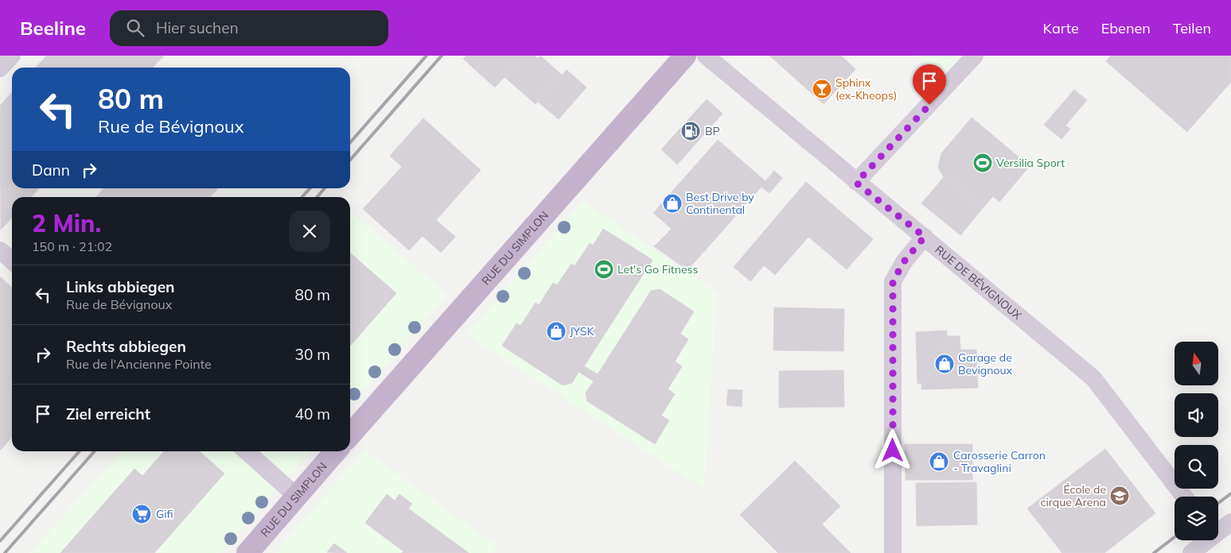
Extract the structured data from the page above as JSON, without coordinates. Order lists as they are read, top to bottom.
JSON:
{
  "streets": {
    "main road": ["RUE DU SIMPLON"],
    "street": ["RUE DE BÉVIGNOUX"]
  },
  "places": {
    "bar": ["Sphinx (ex-Kheops)"],
    "fuel station": ["BP"],
    "sports": ["Versilia Sport", "Let's Go Fitness"],
    "shop": [
      "Best Drive by Continental",
      "JYSK",
      "Garage de Bevignoux",
      "Carosserie Carron - Travaglini"
    ],
    "school or university": ["École de cirque Arena"],
    "supermarket": ["Gifi"]
  },
  "north": "top",
  "page": {
    "header": "Beeline",
    "search": "Hier suchen",
    "nav": ["Karte", "Ebenen", "Teilen"],
    "turn": ["80 m", "Rue de Bévignoux"],
    "then": "Dann",
    "heading": ["2 Min.", "150 m · 21:02"],
    "list": [
      {
        "name": "Links abbiegen",
        "note": "Rue de Bévignoux",
        "value": "80 m"
      },
      {
        "name": "Rechts abbiegen",
        "note": "Rue de l'Ancienne Pointe",
        "value": "30 m"
      },
      {
        "name": "Ziel erreicht",
        "value": "40 m"
      }
    ]
  }
}
